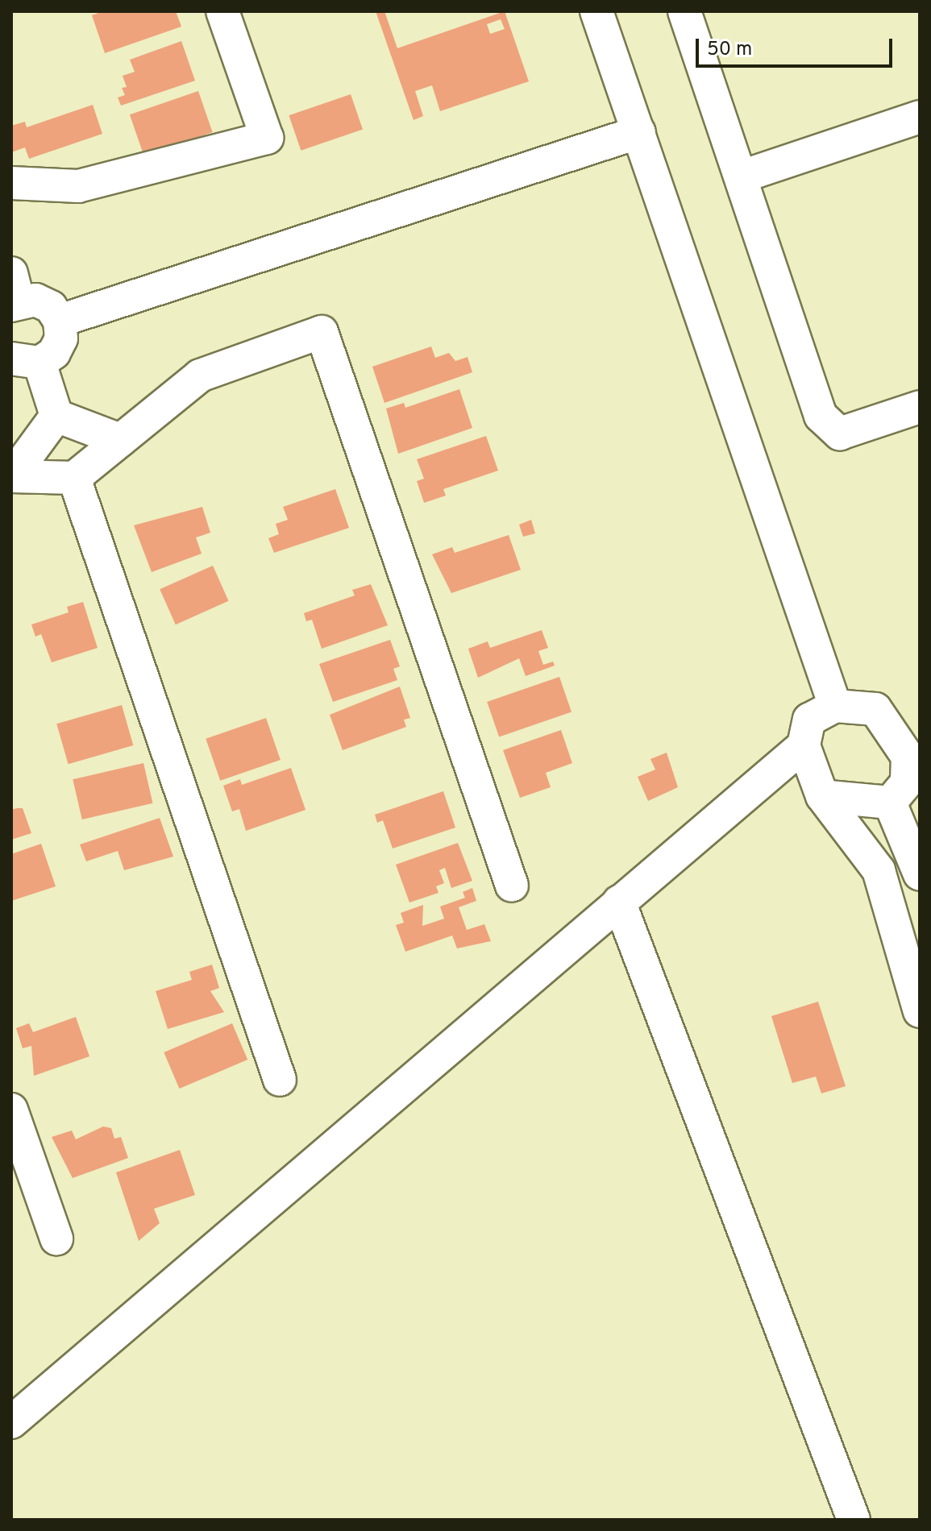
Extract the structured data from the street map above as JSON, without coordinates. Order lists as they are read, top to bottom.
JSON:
{
  "scale_bar": "50 m"
}
